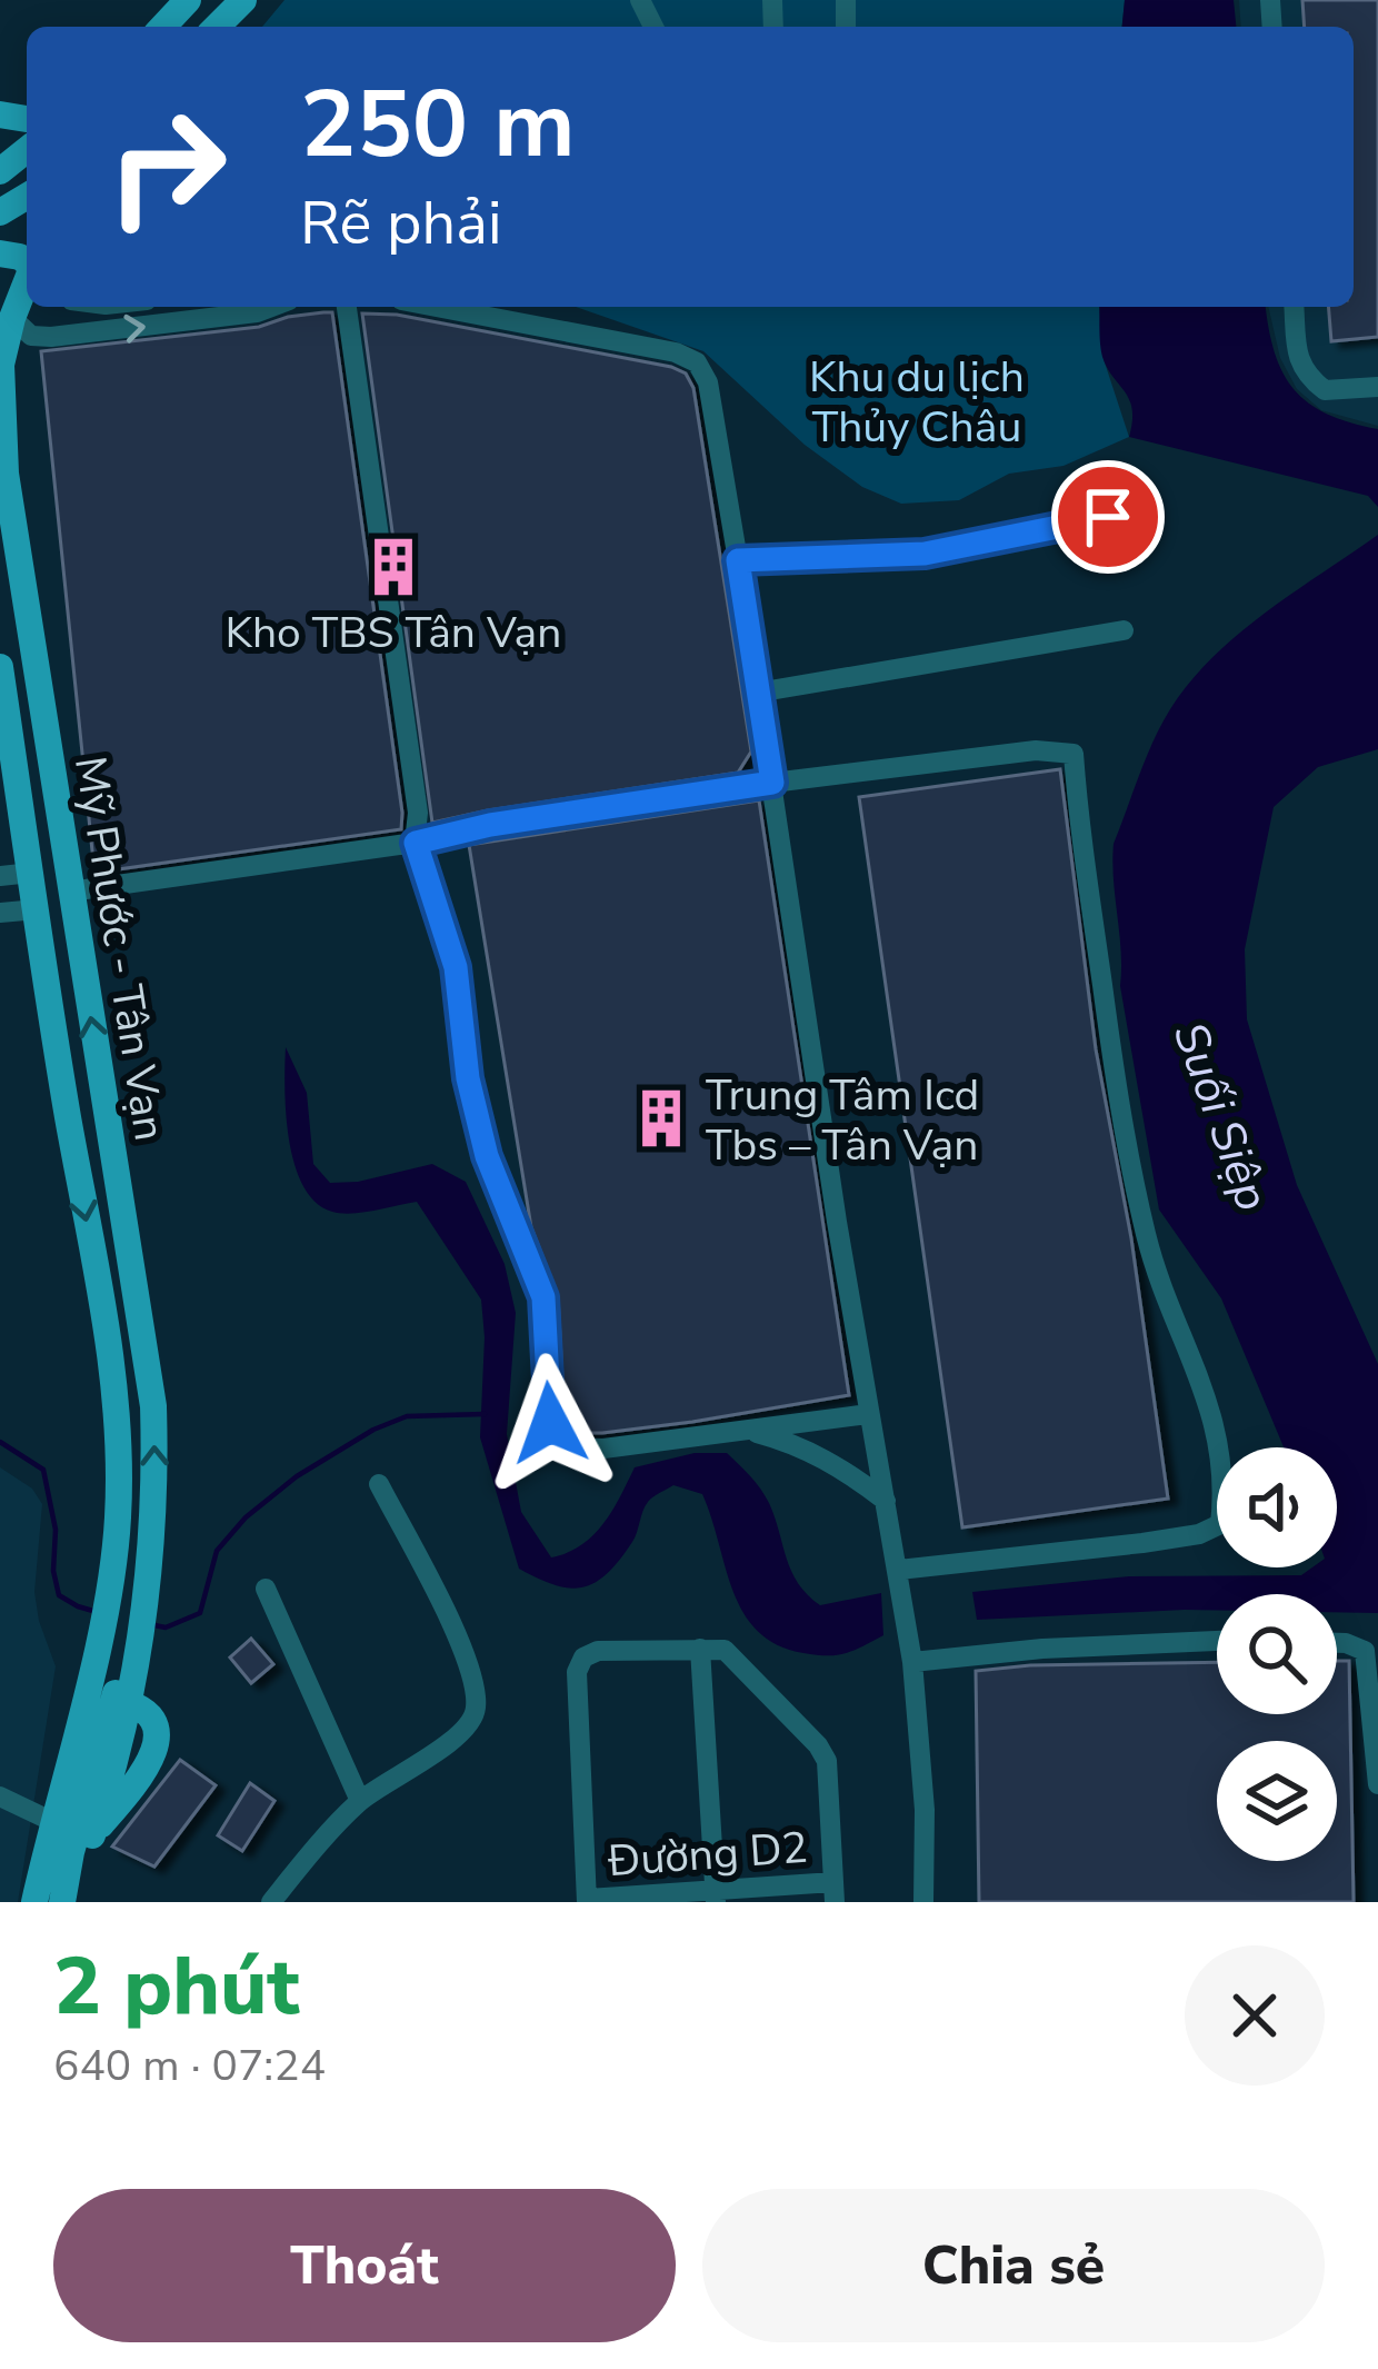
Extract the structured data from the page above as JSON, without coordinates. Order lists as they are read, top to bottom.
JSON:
{
  "streets": {
    "main road": ["Mỹ Phước - Tân Vạn"],
    "street": ["Đường D2"]
  },
  "water": ["Suối Siệp"],
  "parks": ["Khu du lịch Thủy Châu"],
  "places": {
    "building": ["Kho TBS Tân Vạn", "Trung Tâm Icd Tbs – Tân Vạn"]
  },
  "page": {
    "turn": ["250 m", "Rẽ phải"],
    "heading": ["2 phút", "640 m · 07:24"],
    "buttons": ["Thoát", "Chia sẻ"]
  }
}
